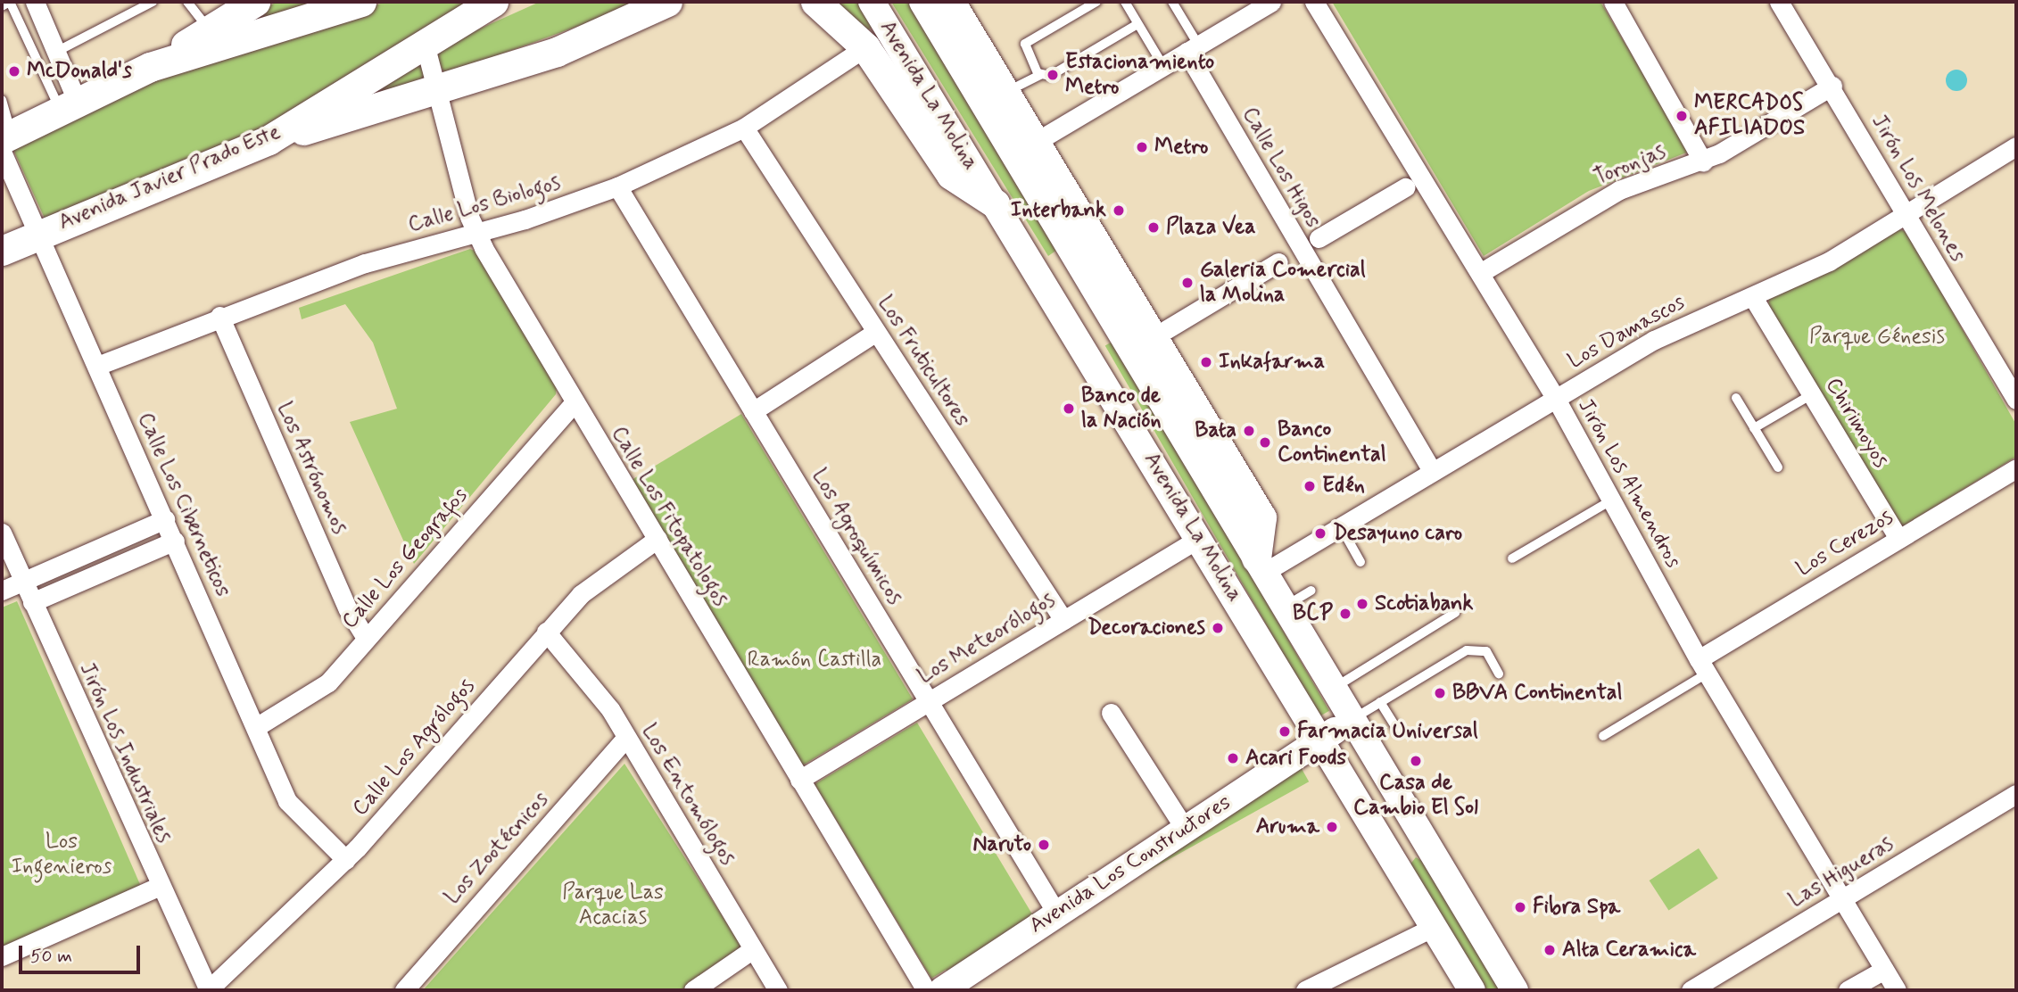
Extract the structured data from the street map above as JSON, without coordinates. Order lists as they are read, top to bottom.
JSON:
{
  "streets": {
    "main road": ["Avenida La Molina", "Avenida Javier Prado Este", "Avenida Los Constructores"],
    "street": [
      "Toronjas",
      "Calle Los Higos",
      "Jirón Los Melones",
      "Calle Los Biologos",
      "Los Damascos",
      "Los Fruticultores",
      "Chirimoyos",
      "Los Astrónomos",
      "Jirón Los Almendros",
      "Calle Los Ciberneticos",
      "Calle Los Fitopatologos",
      "Los Agroquímicos",
      "Los Cerezos",
      "Calle Los Geografos",
      "Los Meteorólogos",
      "Calle Los Agrólogos",
      "Jirón Los Industriales",
      "Los Entomólogos",
      "Los Zootécnicos",
      "Las Higueras"
    ]
  },
  "crossings": [
    ["Avenida La Molina", "Los Damascos"],
    ["Avenida La Molina", "Los Meteorólogos"],
    ["Avenida La Molina", "Avenida Los Constructores"],
    ["Toronjas", "Jirón Los Melones"],
    ["Toronjas", "Jirón Los Almendros"],
    ["Calle Los Higos", "Los Damascos"],
    ["Avenida Javier Prado Este", "Calle Los Ciberneticos"],
    ["Avenida Javier Prado Este", "Calle Los Fitopatologos"],
    ["Jirón Los Melones", "Los Damascos"],
    ["Calle Los Biologos", "Los Fruticultores"],
    ["Calle Los Biologos", "Los Astrónomos"],
    ["Calle Los Biologos", "Calle Los Ciberneticos"],
    ["Calle Los Biologos", "Calle Los Fitopatologos"],
    ["Calle Los Biologos", "Los Agroquímicos"],
    ["Los Damascos", "Chirimoyos"],
    ["Los Damascos", "Jirón Los Almendros"],
    ["Los Fruticultores", "Los Meteorólogos"],
    ["Chirimoyos", "Los Cerezos"],
    ["Los Astrónomos", "Calle Los Geografos"],
    ["Jirón Los Almendros", "Los Cerezos"],
    ["Jirón Los Almendros", "Las Higueras"],
    ["Calle Los Ciberneticos", "Calle Los Geografos"],
    ["Calle Los Ciberneticos", "Calle Los Agrólogos"],
    ["Calle Los Fitopatologos", "Calle Los Geografos"],
    ["Calle Los Fitopatologos", "Los Meteorólogos"],
    ["Calle Los Fitopatologos", "Calle Los Agrólogos"],
    ["Los Agroquímicos", "Los Meteorólogos"],
    ["Los Agroquímicos", "Avenida Los Constructores"],
    ["Calle Los Agrólogos", "Jirón Los Industriales"],
    ["Calle Los Agrólogos", "Los Entomólogos"],
    ["Los Entomólogos", "Los Zootécnicos"]
  ],
  "parks": [
    "Parque Génesis",
    "Ramón Castilla",
    "Los Ingenieros",
    "Parque Las Acacias"
  ],
  "places": [
    "McDonald's",
    "Estacionamiento Metro",
    "MERCADOS AFILIADOS",
    "Metro",
    "Interbank",
    "Plaza Vea",
    "Galeria Comercial la Molina",
    "Inkafarma",
    "Banco de la Nación",
    "Bata",
    "Banco Continental",
    "Edén",
    "Desayuno caro",
    "Scotiabank",
    "BCP",
    "Decoraciones",
    "BBVA Continental",
    "Farmacia Universal",
    "Acari Foods",
    "Casa de Cambio El Sol",
    "Aruma",
    "Naruto",
    "Fibra Spa",
    "Alta Ceramica"
  ],
  "scale_bar": "50 m"
}
